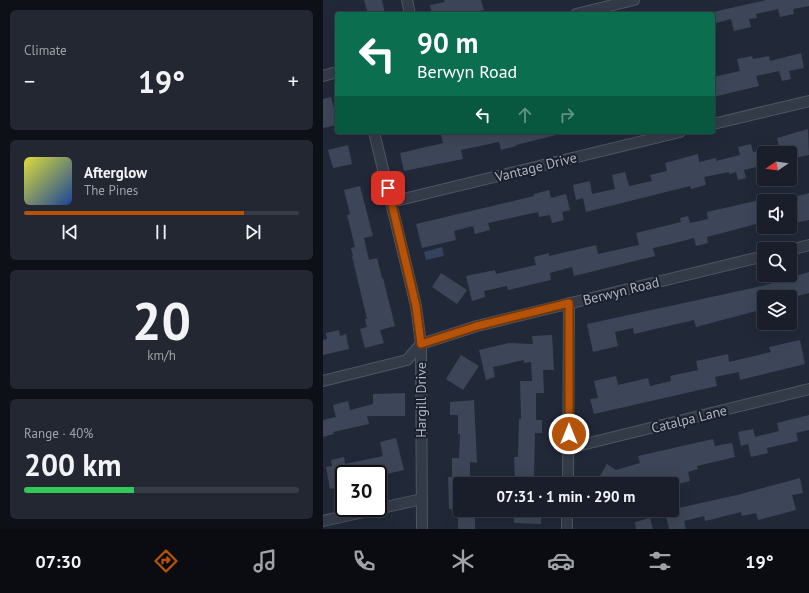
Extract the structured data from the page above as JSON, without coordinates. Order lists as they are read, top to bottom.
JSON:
{
  "streets": {
    "street": [
      "Vantage Drive",
      "Berwyn Road",
      "Hargill Drive",
      "Catalpa Lane"
    ]
  },
  "crossings": [
    ["Vantage Drive", "Hargill Drive"],
    ["Berwyn Road", "Hargill Drive"]
  ],
  "north": "left",
  "page": {
    "tile": [
      "Climate",
      ["20", "km/h"],
      ["Range · 40%", "200 km"]
    ],
    "turn": ["90 m", "Berwyn Road"],
    "heat": ["−", "19°", "+"],
    "song": ["Afterglow", "The Pines"],
    "limit": "30",
    "trip": "07:31 · 1 min · 290 m",
    "tabs": ["07:30", "19°"]
  }
}
